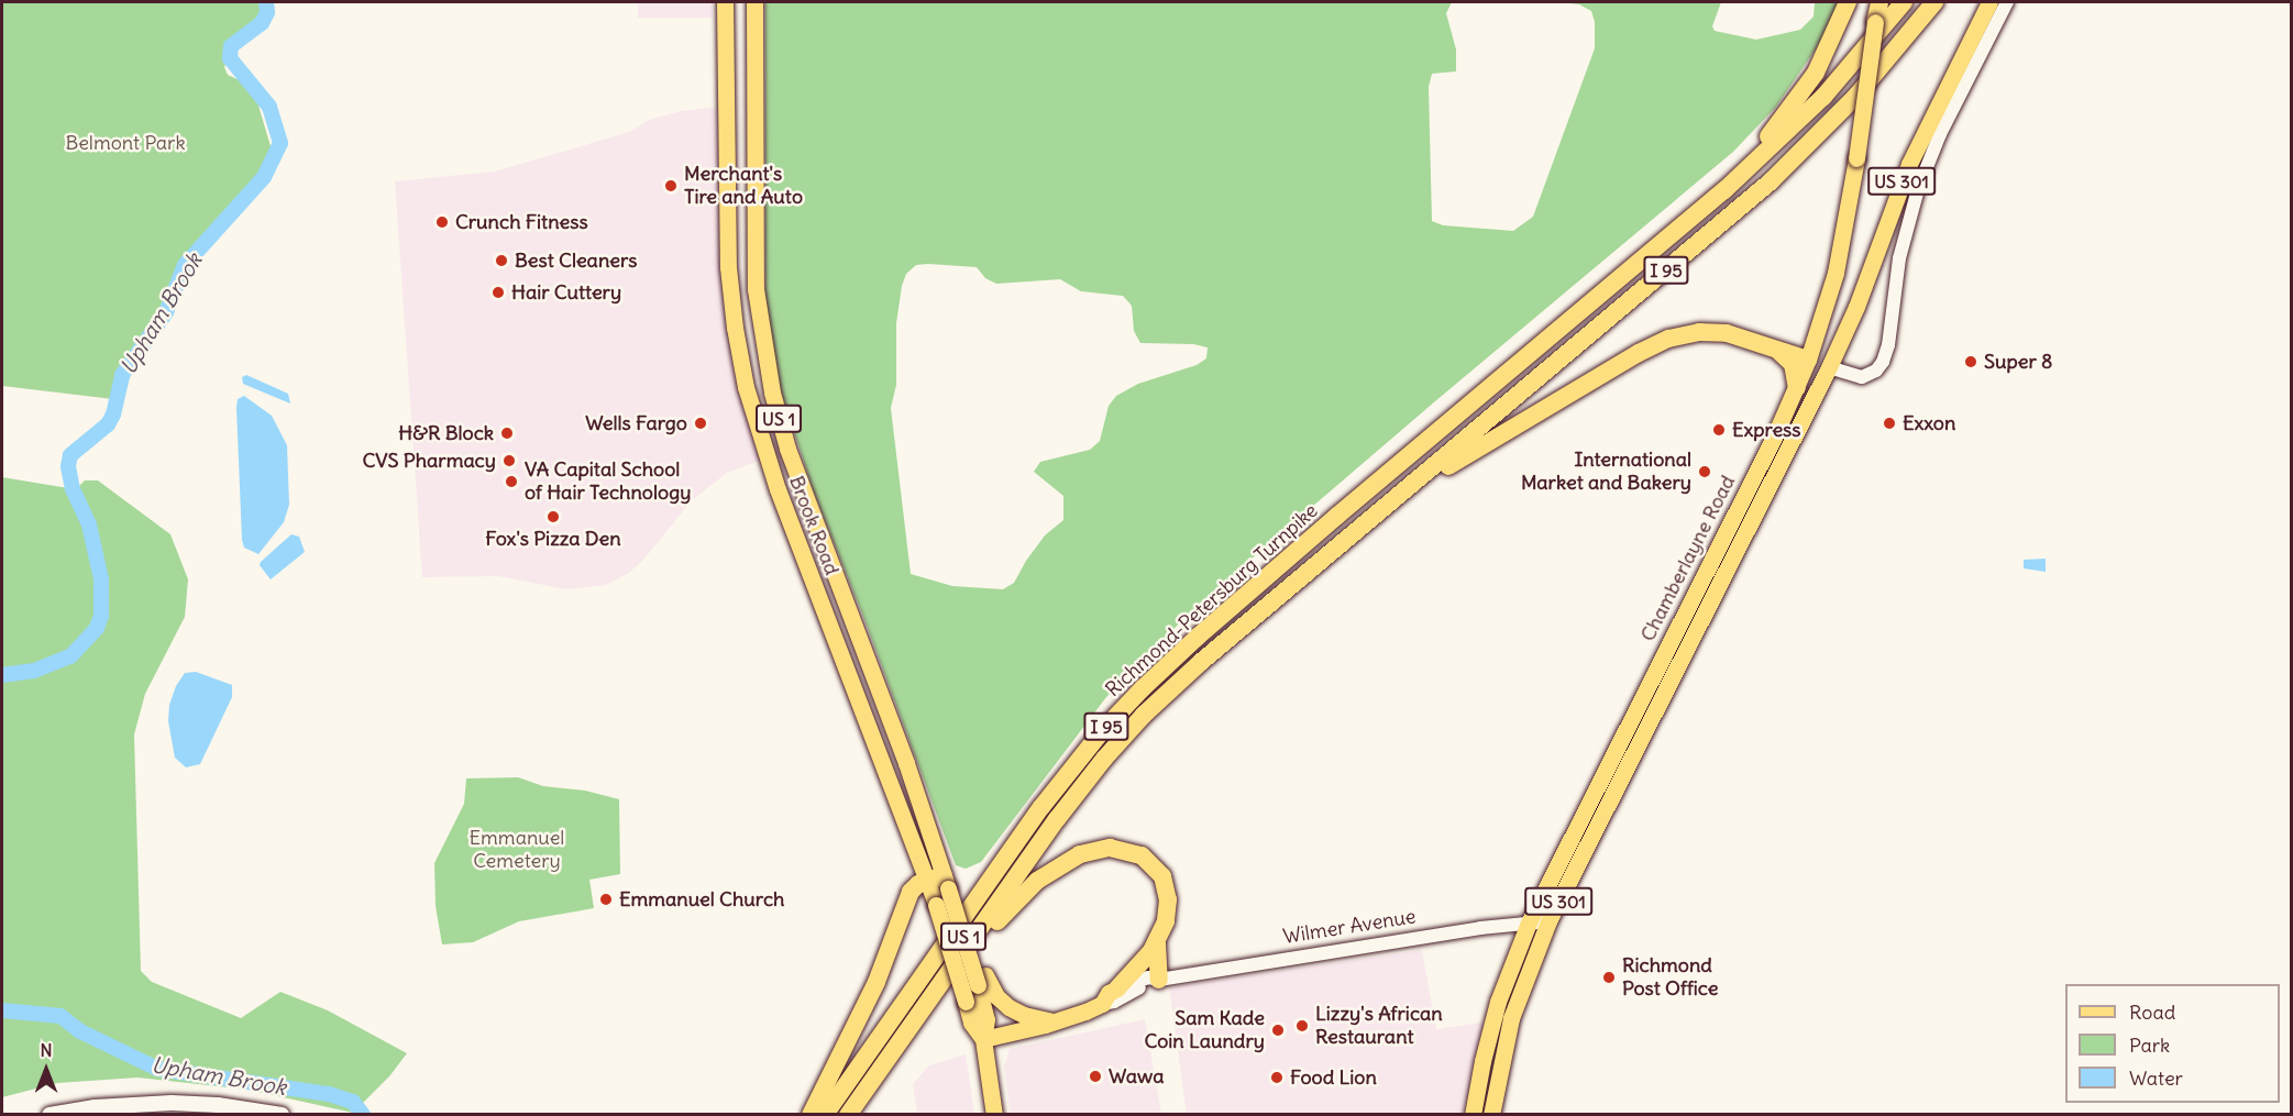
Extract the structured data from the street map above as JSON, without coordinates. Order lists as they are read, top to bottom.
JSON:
{
  "streets": {
    "highway": ["I 95", "Richmond-Petersburg Turnpike"],
    "main road": [
      "US 301",
      "US 1",
      "Brook Road",
      "Chamberlayne Road",
      "Wilmer Avenue"
    ]
  },
  "crossings": [
    ["I 95", "Richmond-Petersburg Turnpike"],
    ["Brook Road", "Wilmer Avenue"],
    ["Chamberlayne Road", "Wilmer Avenue"]
  ],
  "water": ["Upham Brook"],
  "parks": ["Belmont Park", "Emmanuel Cemetery"],
  "places": [
    "Merchant's Tire and Auto",
    "Crunch Fitness",
    "Best Cleaners",
    "Hair Cuttery",
    "Super 8",
    "Wells Fargo",
    "Exxon",
    "Express",
    "H&R Block",
    "CVS Pharmacy",
    "International Market and Bakery",
    "VA Capital School of Hair Technology",
    "Fox's Pizza Den",
    "Emmanuel Church",
    "Richmond Post Office",
    "Lizzy's African Restaurant",
    "Sam Kade Coin Laundry",
    "Wawa",
    "Food Lion"
  ],
  "legend": ["Road", "Park", "Water"],
  "north": "top"
}
